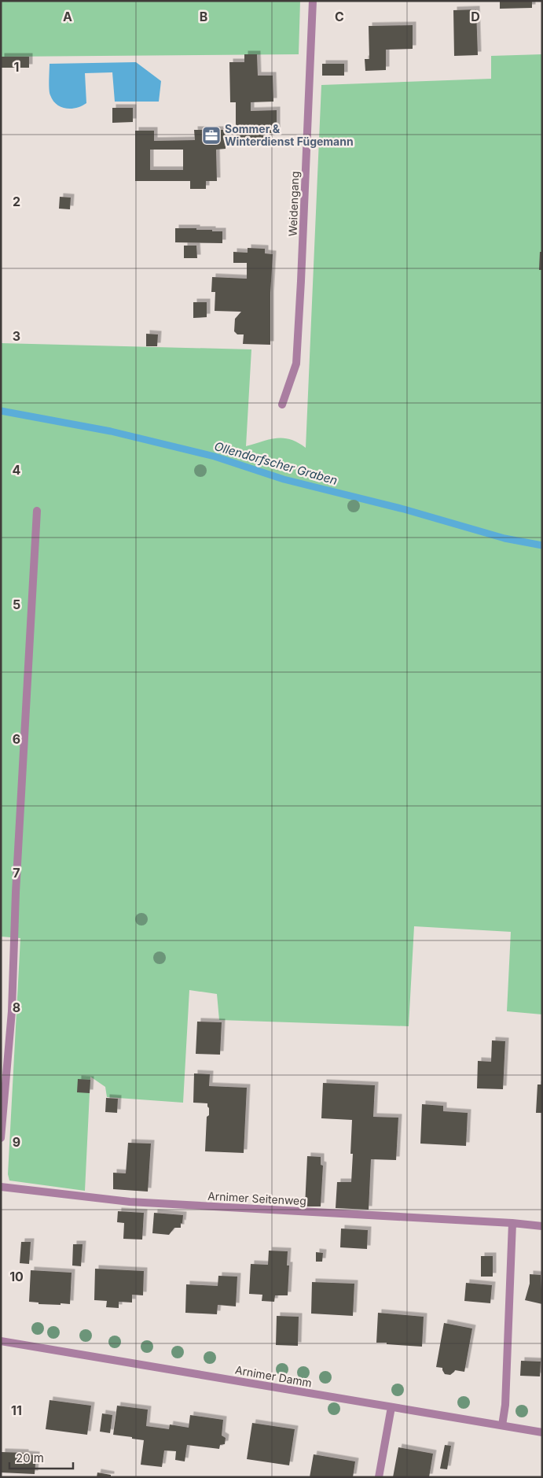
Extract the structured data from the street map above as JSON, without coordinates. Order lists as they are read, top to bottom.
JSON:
{
  "streets": {
    "street": ["Weidengang", "Arnimer Seitenweg", "Arnimer Damm"]
  },
  "water": ["Ollendorfscher Graben"],
  "places": {
    "office": ["Sommer & Winterdienst Fügemann"]
  },
  "scale_bar": "20 m",
  "grid": {
    "columns": [
      "A",
      "B",
      "C",
      "D"
    ],
    "rows": [
      "1",
      "2",
      "3",
      "4",
      "5",
      "6",
      "7",
      "8",
      "9",
      "10",
      "11"
    ]
  }
}
